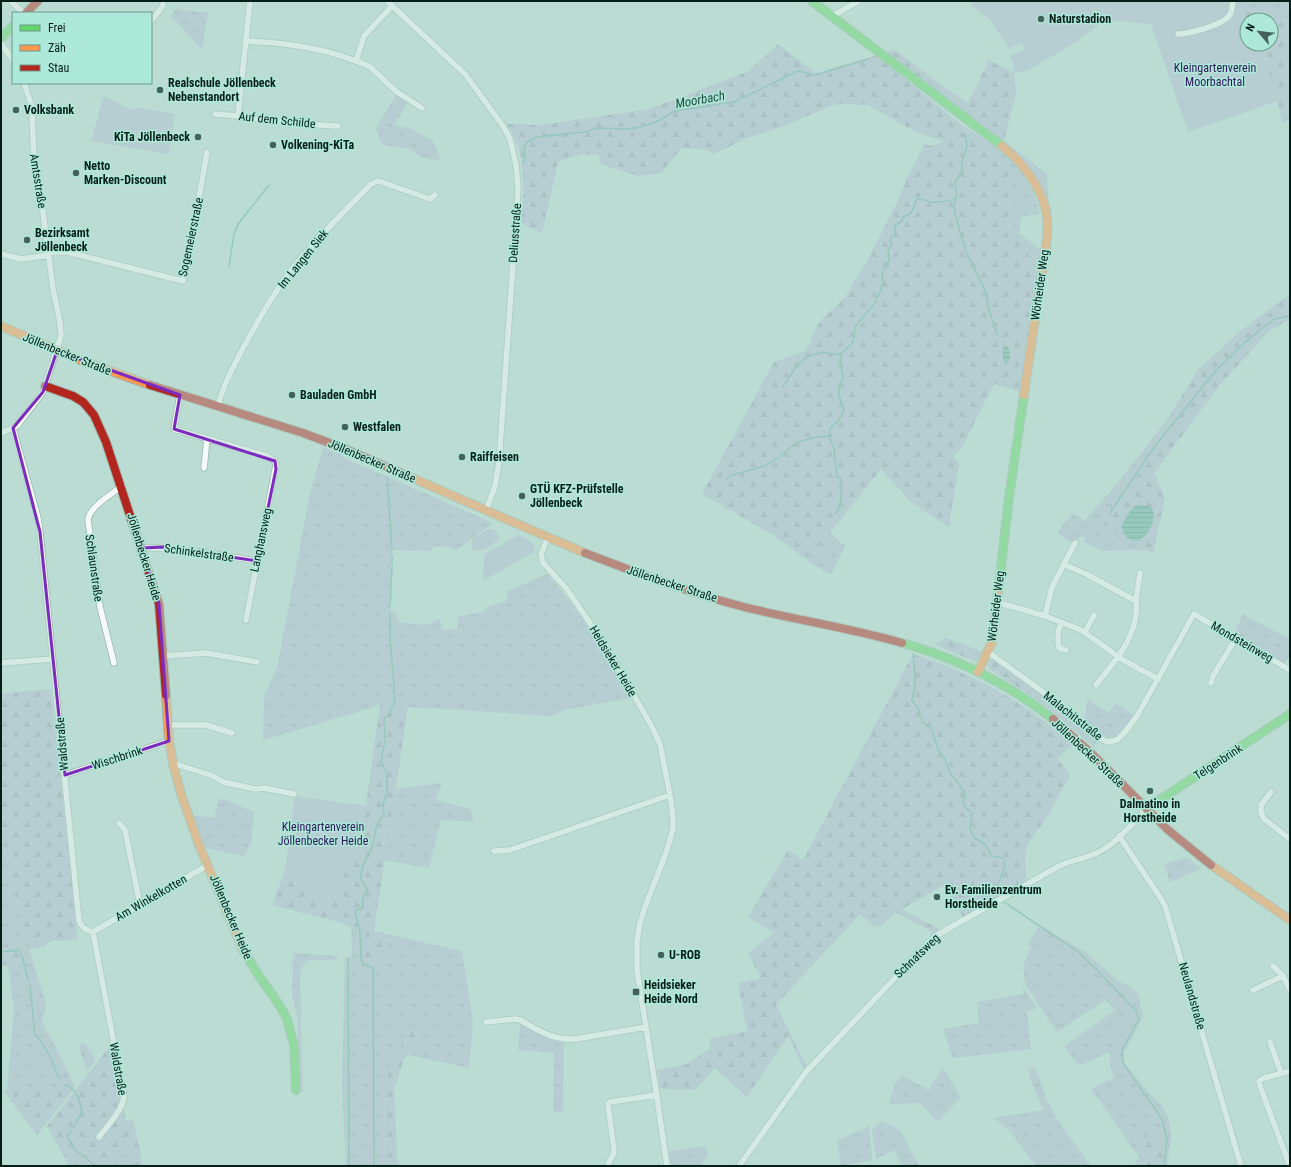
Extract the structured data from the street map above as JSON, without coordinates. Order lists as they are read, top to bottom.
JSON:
{
  "streets": {
    "street": [
      "Auf dem Schilde",
      "Amtsstraße",
      "Deliusstraße",
      "Sogemeierstraße",
      "Im Langen Siek",
      "Wörheider Weg",
      "Jöllenbecker Straße",
      "Langhansweg",
      "Schinkelstraße",
      "Jöllenbecker Heide",
      "Schlaunstraße",
      "Mondsteinweg",
      "Heidsieker Heide",
      "Malachitstraße",
      "Waldstraße",
      "Wischbrink",
      "Telgenbrink",
      "Am Winkelkotten",
      "Schnatsweg",
      "Neulandstraße"
    ]
  },
  "crossings": [
    ["Amtsstraße", "Sogemeierstraße"],
    ["Amtsstraße", "Jöllenbecker Straße"],
    ["Deliusstraße", "Jöllenbecker Straße"],
    ["Im Langen Siek", "Jöllenbecker Straße"],
    ["Wörheider Weg", "Jöllenbecker Straße"],
    ["Wörheider Weg", "Malachitstraße"],
    ["Jöllenbecker Straße", "Heidsieker Heide"],
    ["Jöllenbecker Straße", "Telgenbrink"],
    ["Jöllenbecker Straße", "Schnatsweg"],
    ["Langhansweg", "Schinkelstraße"],
    ["Schinkelstraße", "Jöllenbecker Heide"],
    ["Jöllenbecker Heide", "Schlaunstraße"],
    ["Jöllenbecker Heide", "Wischbrink"],
    ["Jöllenbecker Heide", "Am Winkelkotten"],
    ["Mondsteinweg", "Malachitstraße"],
    ["Waldstraße", "Wischbrink"],
    ["Waldstraße", "Am Winkelkotten"],
    ["Telgenbrink", "Schnatsweg"],
    ["Schnatsweg", "Neulandstraße"]
  ],
  "water": ["Moorbach"],
  "parks": ["Kleingartenverein Moorbachtal", "Kleingartenverein Jöllenbecker Heide"],
  "places": {
    "other": [
      "Naturstadion",
      "Realschule Jöllenbeck Nebenstandort",
      "Volksbank",
      "KiTa Jöllenbeck",
      "Volkening-KiTa",
      "Netto Marken-Discount",
      "Bezirksamt Jöllenbeck",
      "Bauladen GmbH",
      "Westfalen",
      "Raiffeisen",
      "GTÜ KFZ-Prüfstelle Jöllenbeck",
      "Dalmatino in Horstheide",
      "Ev. Familienzentrum Horstheide",
      "U-ROB"
    ],
    "transit": ["Heidsieker Heide Nord"]
  },
  "legend": ["Frei", "Zäh", "Stau"],
  "north": "top left"
}
